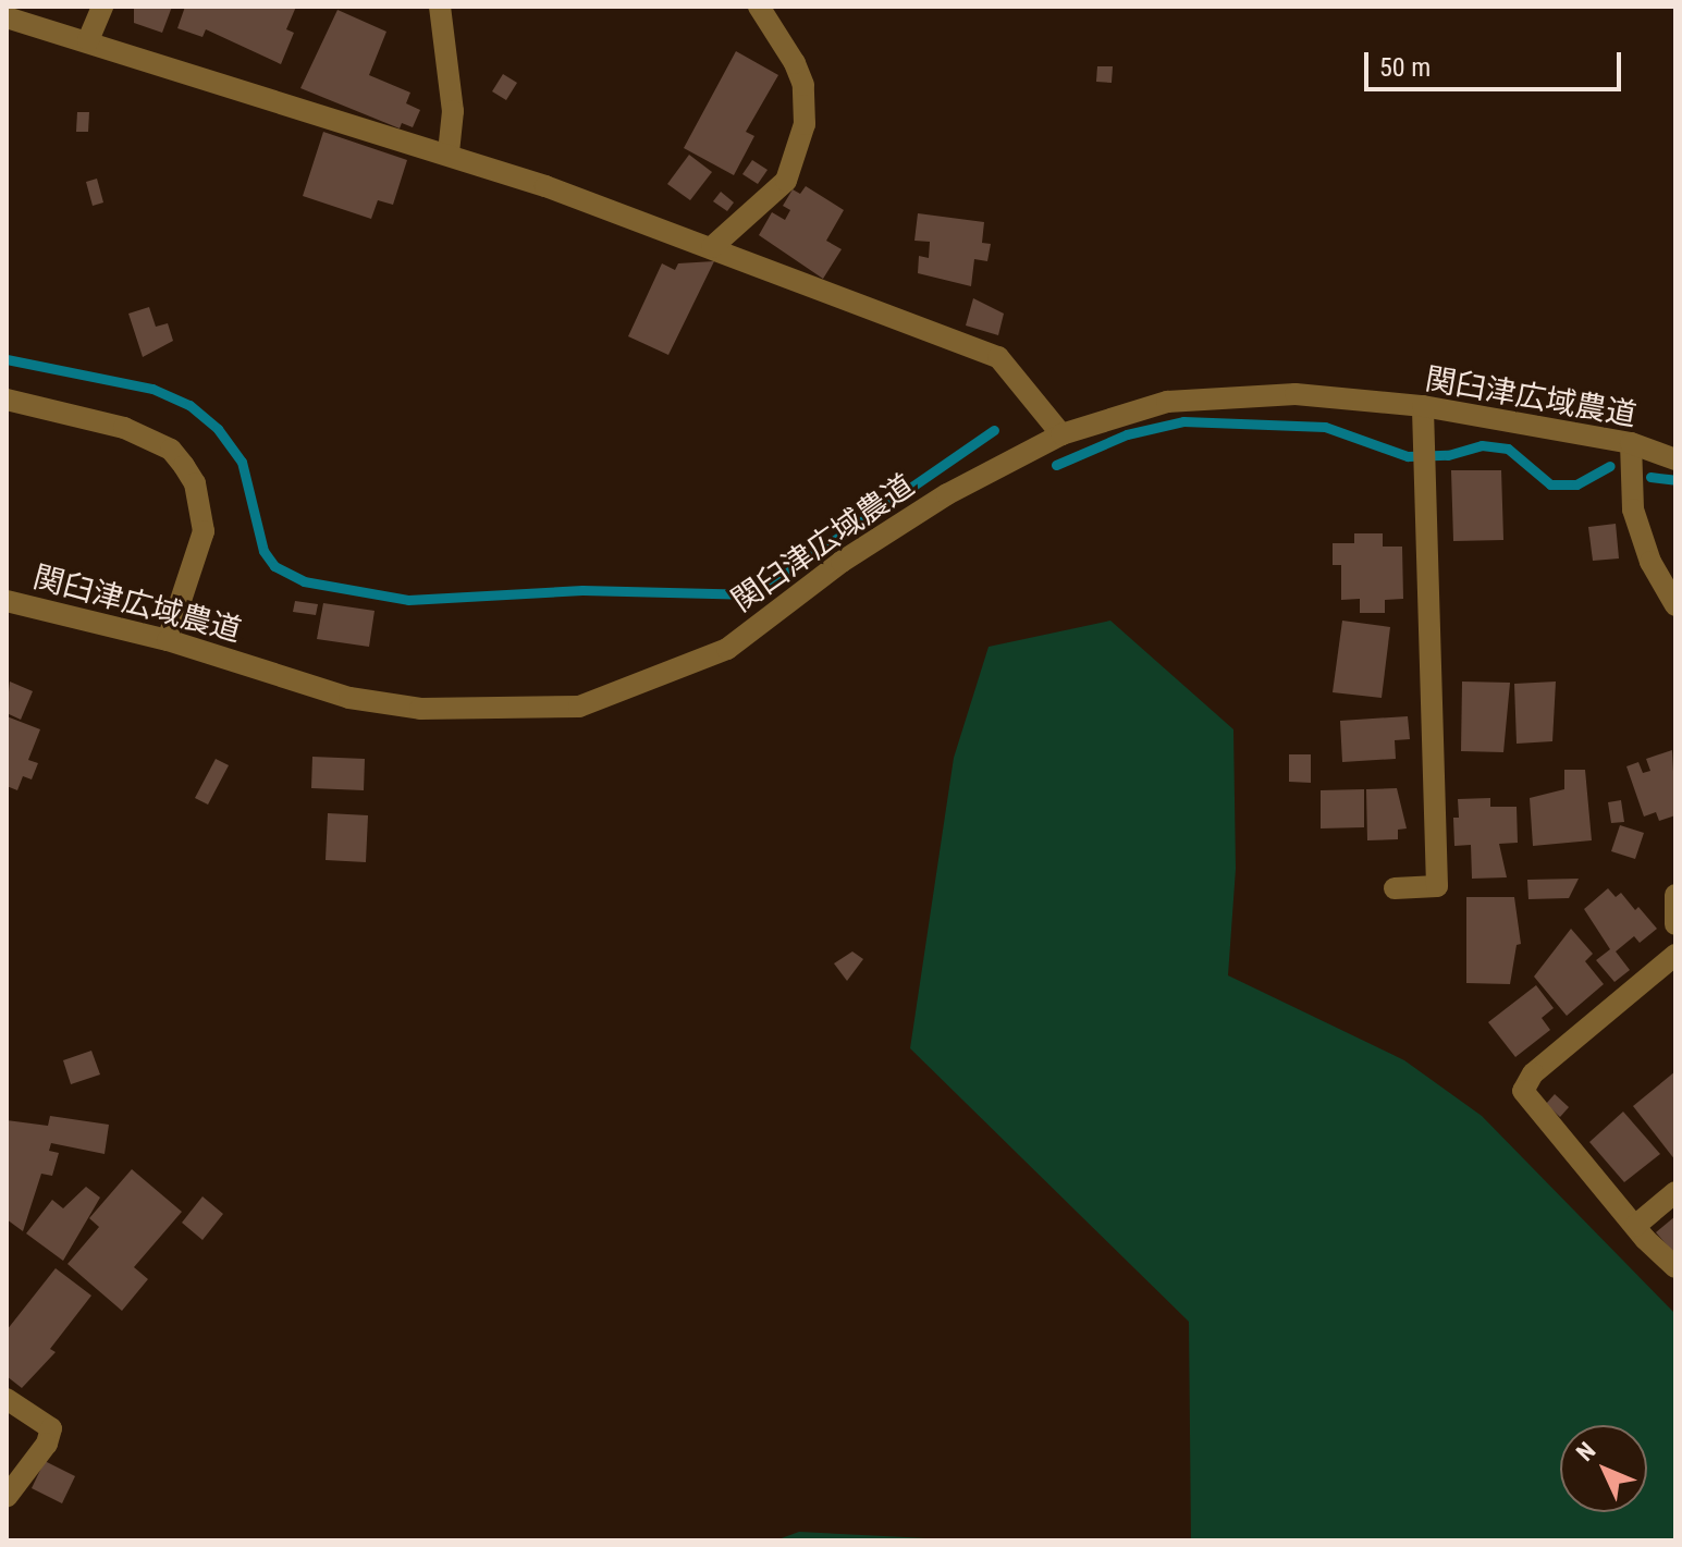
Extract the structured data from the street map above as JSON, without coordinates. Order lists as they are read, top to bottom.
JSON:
{
  "streets": {
    "street": ["関臼津広域農道"]
  },
  "scale_bar": "50 m",
  "north": "top left"
}
